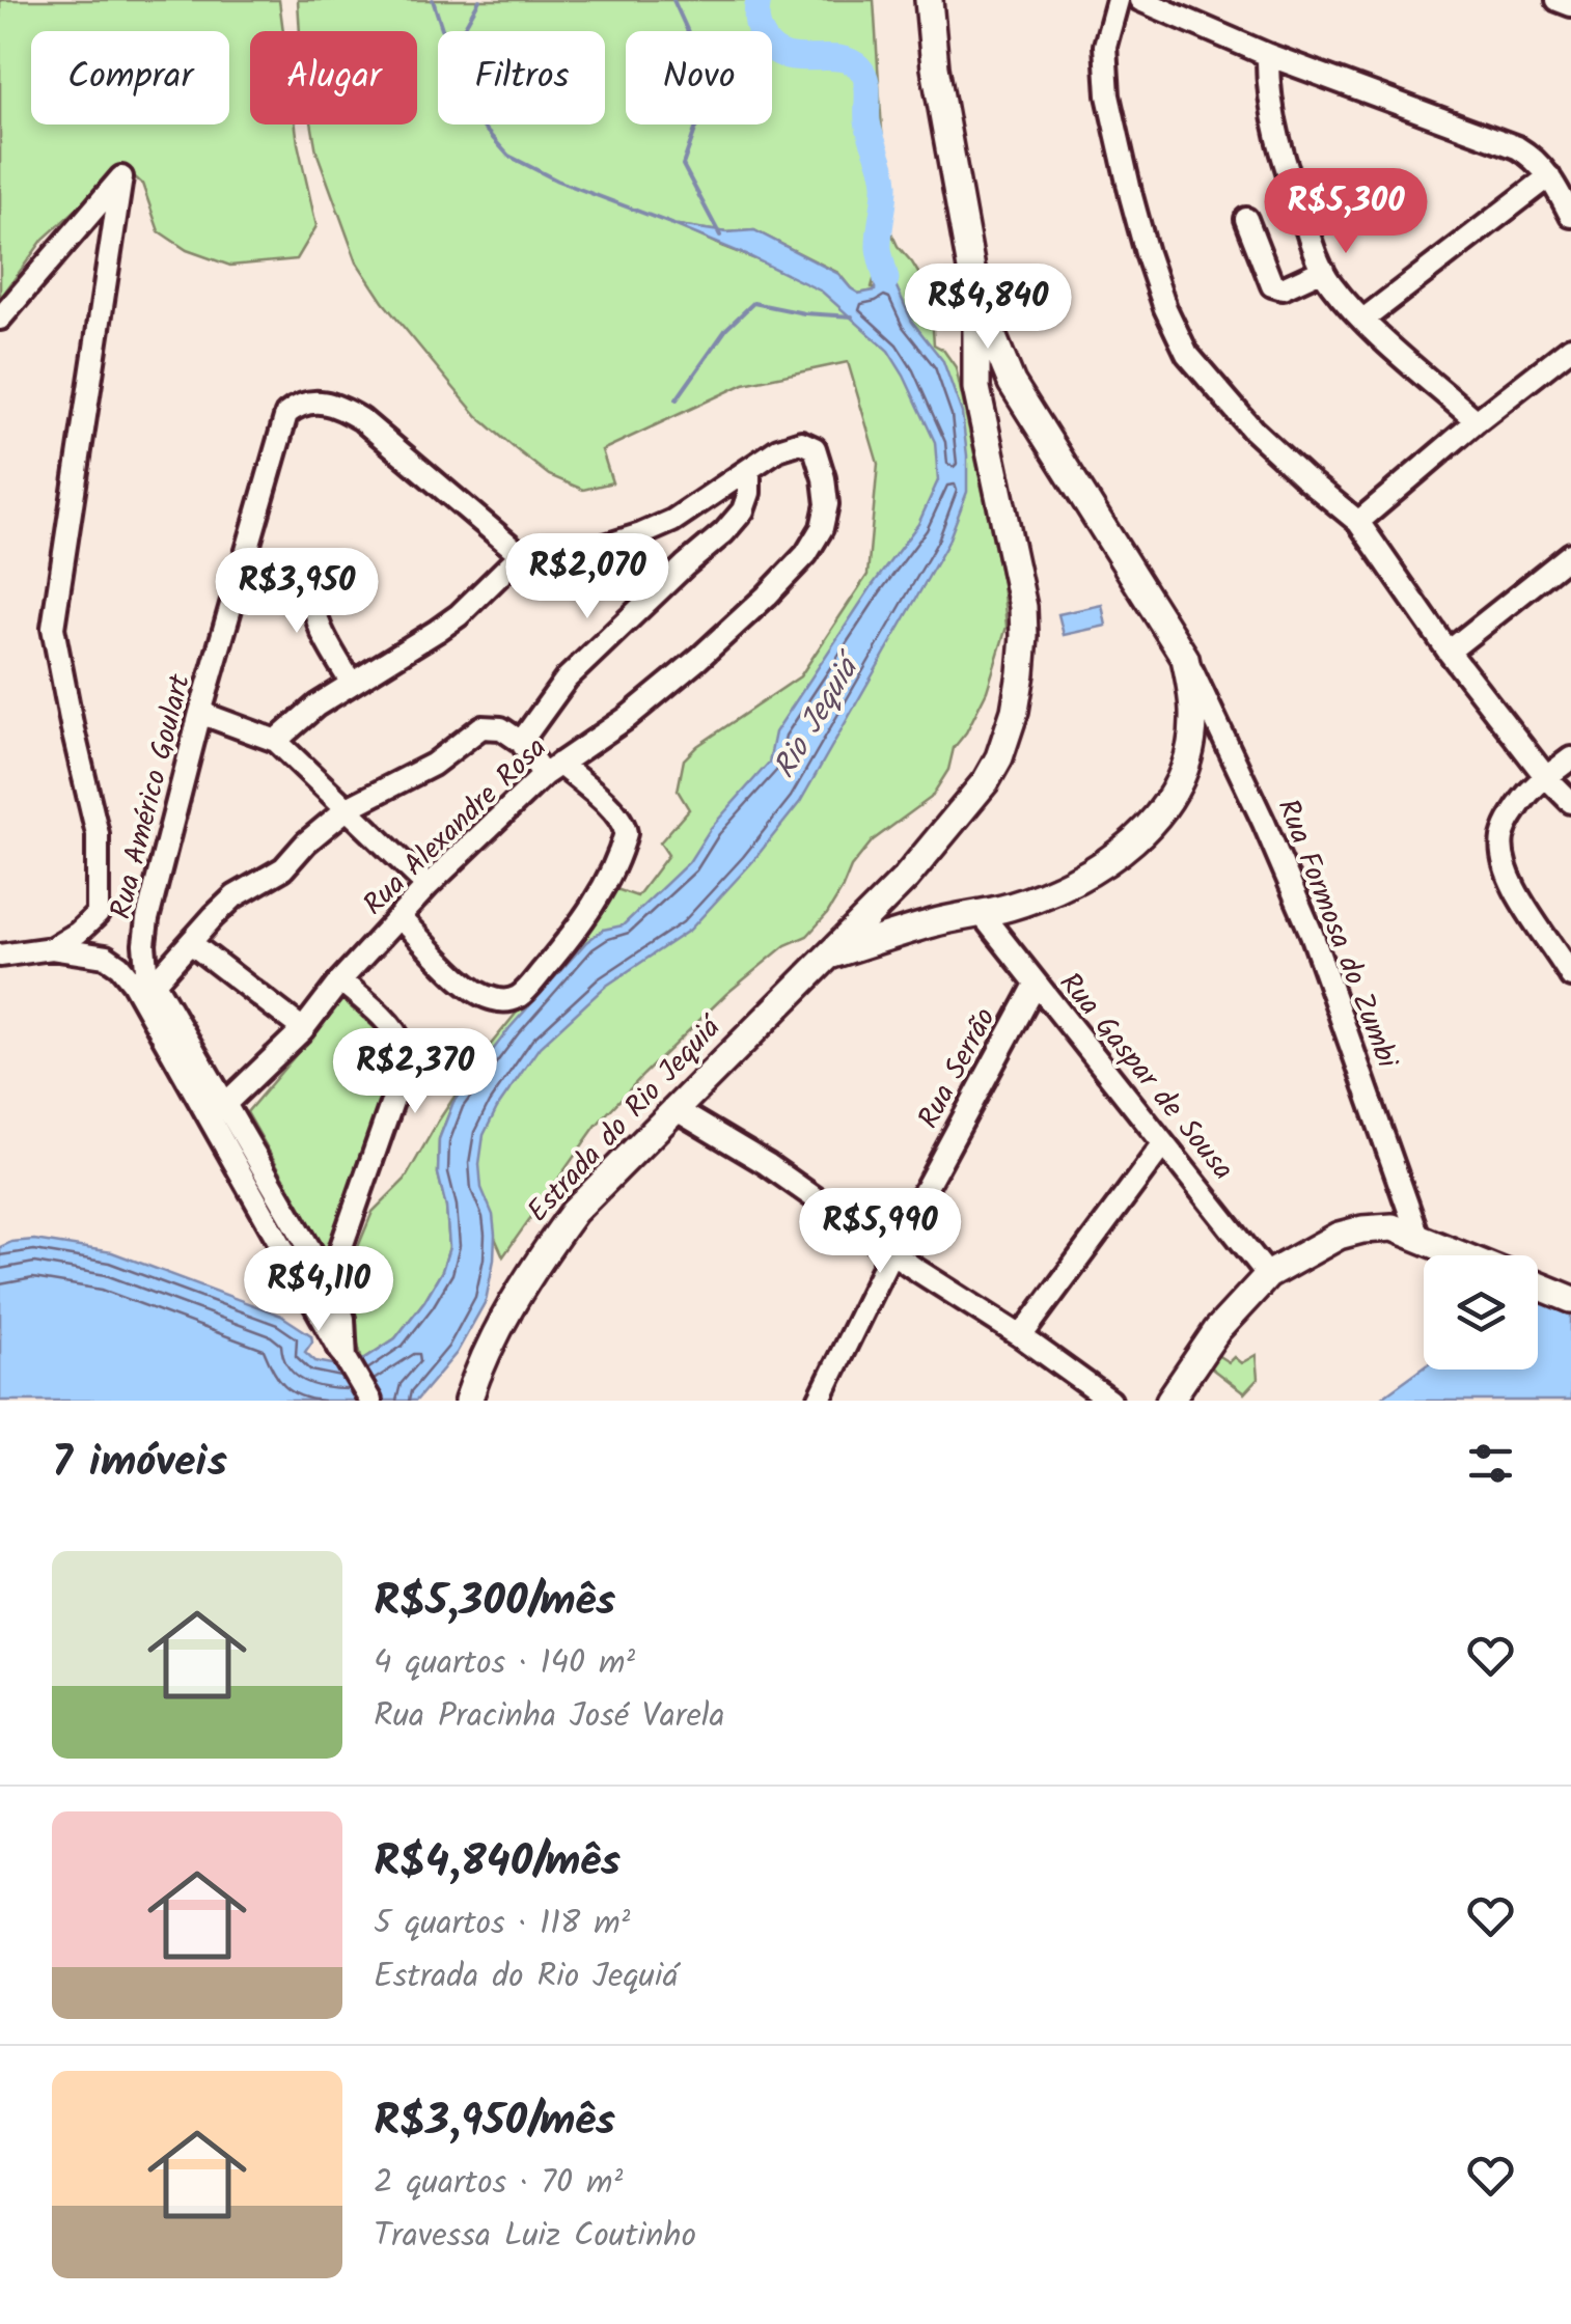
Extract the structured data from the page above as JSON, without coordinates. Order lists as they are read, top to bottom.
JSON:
{
  "streets": {
    "main road": ["Estrada do Rio Jequiá"],
    "street": [
      "Rua Américo Goulart",
      "Rua Alexandre Rosa",
      "Rua Formosa do Zumbi",
      "Rua Serrão",
      "Rua Gaspar de Sousa"
    ]
  },
  "crossings": [
    ["Rua Américo Goulart", "Rua Alexandre Rosa"],
    ["Rua Formosa do Zumbi", "Estrada do Rio Jequiá"],
    ["Rua Serrão", "Rua Gaspar de Sousa"],
    ["Rua Gaspar de Sousa", "Estrada do Rio Jequiá"]
  ],
  "water": ["Rio Jequiá"],
  "page": {
    "chip": [
      "Comprar",
      "Alugar",
      "Filtros",
      "Novo"
    ],
    "price": [
      "R$5,300",
      "R$4,840",
      "R$2,070",
      "R$3,950",
      "R$2,370",
      "R$5,990",
      "R$4,110"
    ],
    "heading": "7 imóveis",
    "list": [
      {
        "name": "R$5,300/mês",
        "note": "4 quartos · 140 m² · Rua Pracinha José Varela"
      },
      {
        "name": "R$4,840/mês",
        "note": "5 quartos · 118 m² · Estrada do Rio Jequiá"
      },
      {
        "name": "R$3,950/mês",
        "note": "2 quartos · 70 m² · Travessa Luiz Coutinho"
      }
    ]
  }
}
